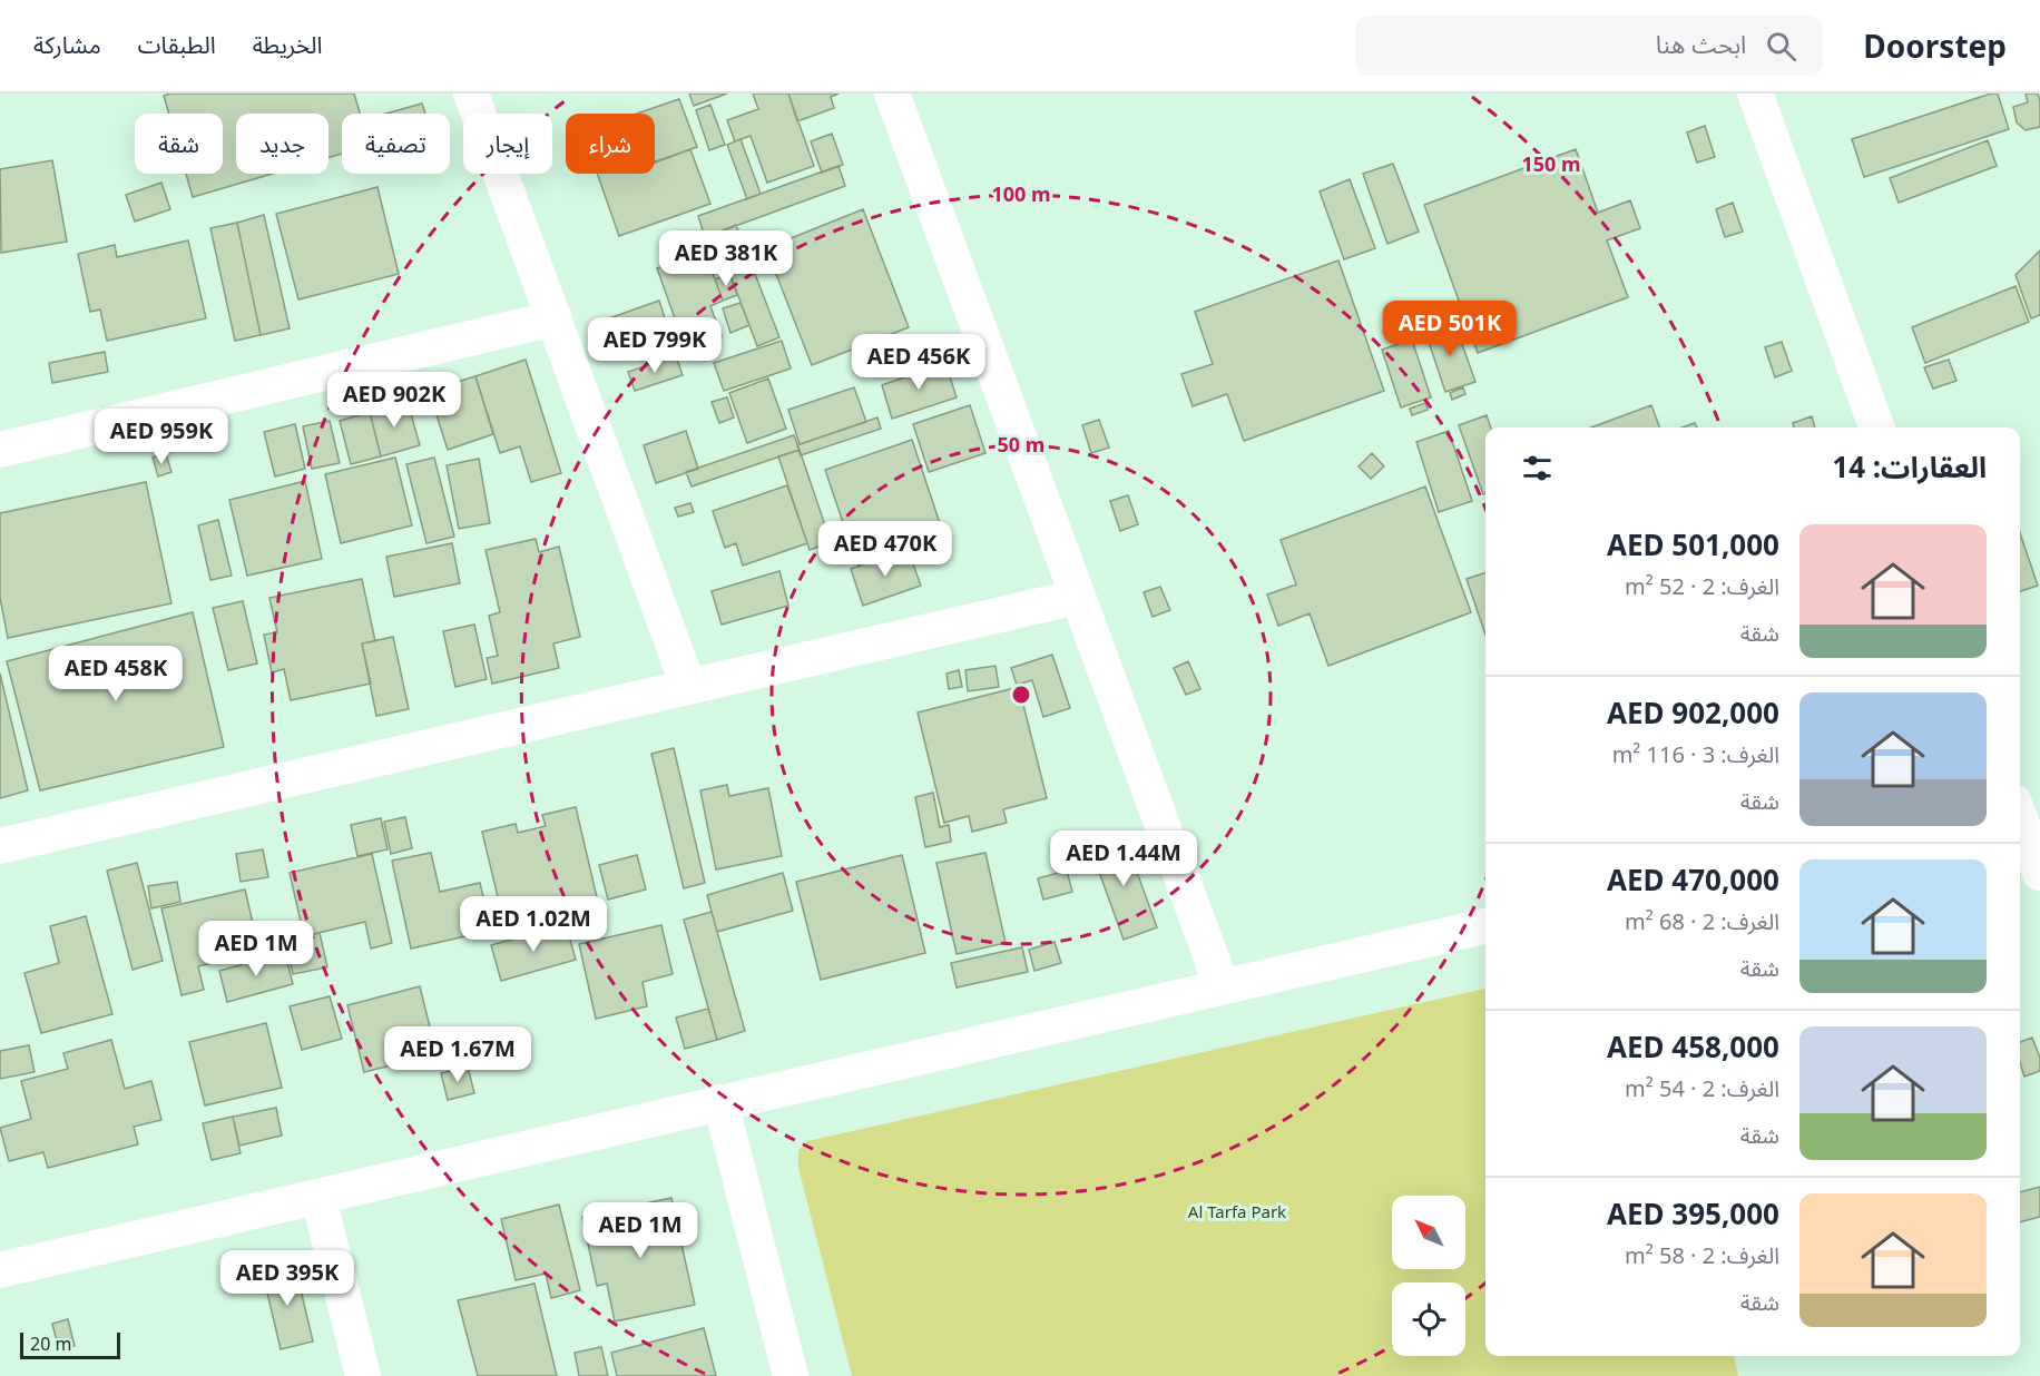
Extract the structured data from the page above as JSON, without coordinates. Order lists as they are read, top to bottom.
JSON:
{
  "parks": ["Al Tarfa Park"],
  "scale_bar": "20 m",
  "north": "top left",
  "page": {
    "header": "Doorstep",
    "search": "ابحث هنا",
    "nav": ["الخريطة", "الطبقات", "مشاركة"],
    "chip": [
      "شراء",
      "إيجار",
      "تصفية",
      "جديد",
      "شقة"
    ],
    "price": [
      "AED 381K",
      "AED 501K",
      "AED 799K",
      "AED 456K",
      "AED 902K",
      "AED 959K",
      "AED 470K",
      "AED 458K",
      "AED 1.44M",
      "AED 1.02M",
      "AED 1M",
      "AED 1.67M",
      "AED 1M",
      "AED 395K"
    ],
    "heading": "العقارات: 14",
    "list": [
      {
        "name": "AED 501,000",
        "note": "الغرف: 2 · 52 m² · شقة"
      },
      {
        "name": "AED 902,000",
        "note": "الغرف: 3 · 116 m² · شقة"
      },
      {
        "name": "AED 470,000",
        "note": "الغرف: 2 · 68 m² · شقة"
      },
      {
        "name": "AED 458,000",
        "note": "الغرف: 2 · 54 m² · شقة"
      },
      {
        "name": "AED 395,000",
        "note": "الغرف: 2 · 58 m² · شقة"
      }
    ],
    "scale": "20 m"
  },
  "rings": ["150 m", "100 m", "50 m"]
}
